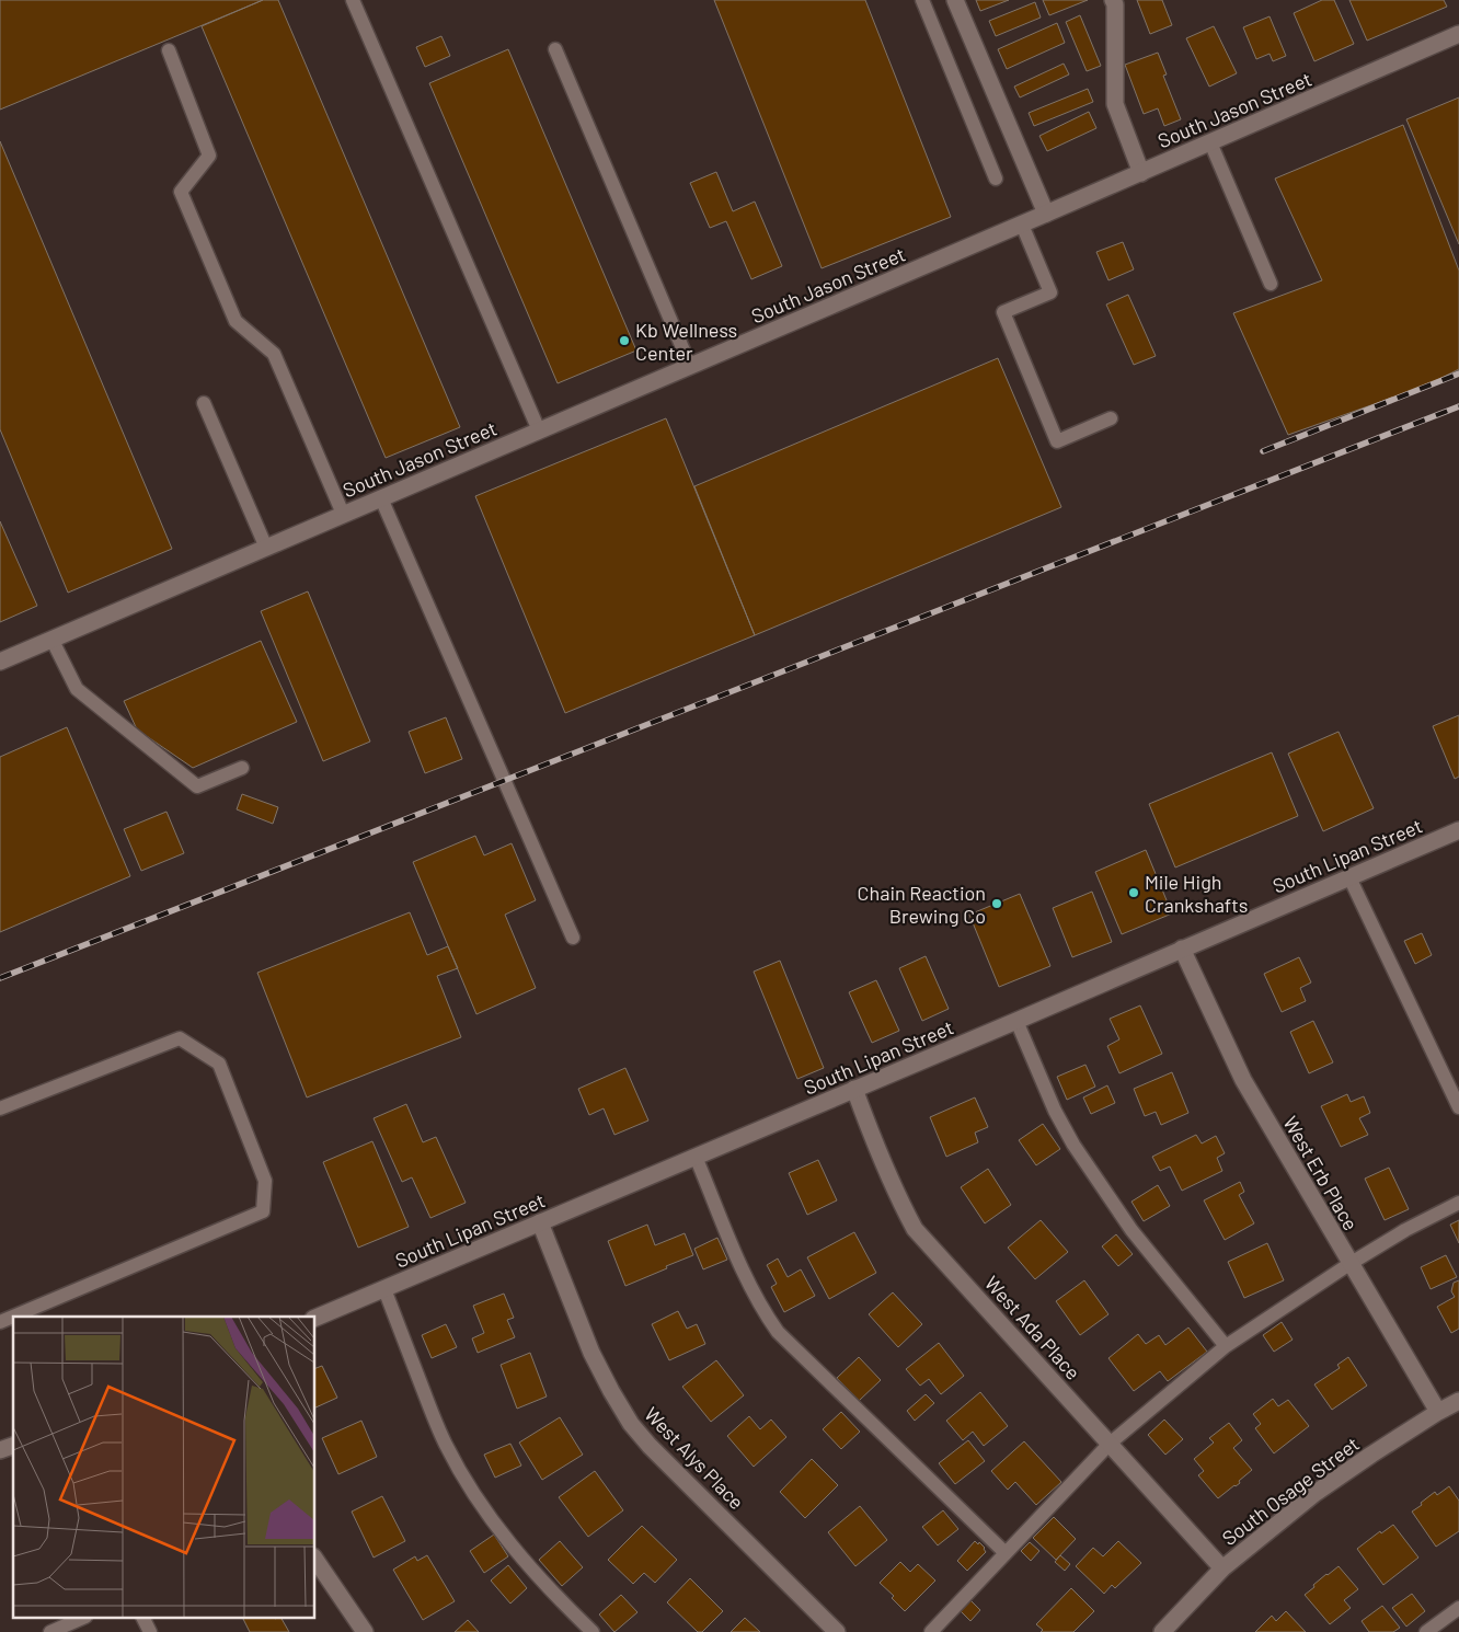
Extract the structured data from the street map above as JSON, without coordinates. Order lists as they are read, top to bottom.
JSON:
{
  "streets": {
    "street": [
      "South Jason Street",
      "South Lipan Street",
      "West Erb Place",
      "West Ada Place",
      "West Alys Place",
      "South Osage Street"
    ]
  },
  "crossings": [
    ["South Lipan Street", "West Erb Place"],
    ["South Lipan Street", "West Ada Place"],
    ["South Lipan Street", "West Alys Place"],
    ["West Erb Place", "South Osage Street"],
    ["West Ada Place", "South Osage Street"]
  ],
  "places": ["Kb Wellness Center", "Mile High Crankshafts", "Chain Reaction Brewing Co"]
}
